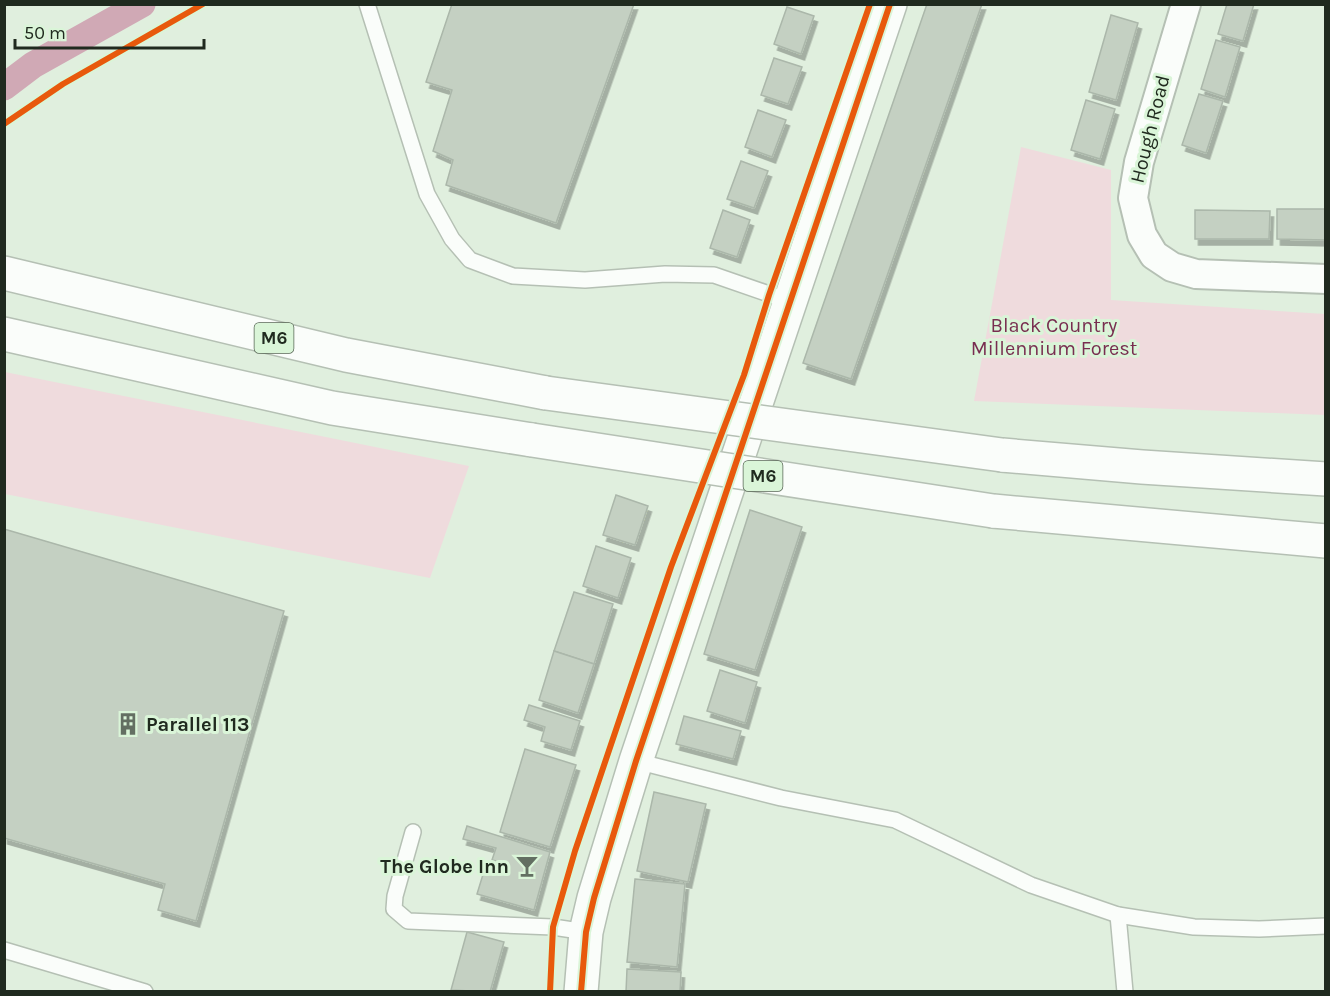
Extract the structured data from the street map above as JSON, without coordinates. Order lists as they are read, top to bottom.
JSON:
{
  "streets": {
    "main road": ["M6"],
    "street": ["Hough Road"]
  },
  "parks": ["Black Country Millennium Forest"],
  "places": {
    "building": ["Parallel 113"],
    "bar": ["The Globe Inn"]
  },
  "scale_bar": "50 m"
}
